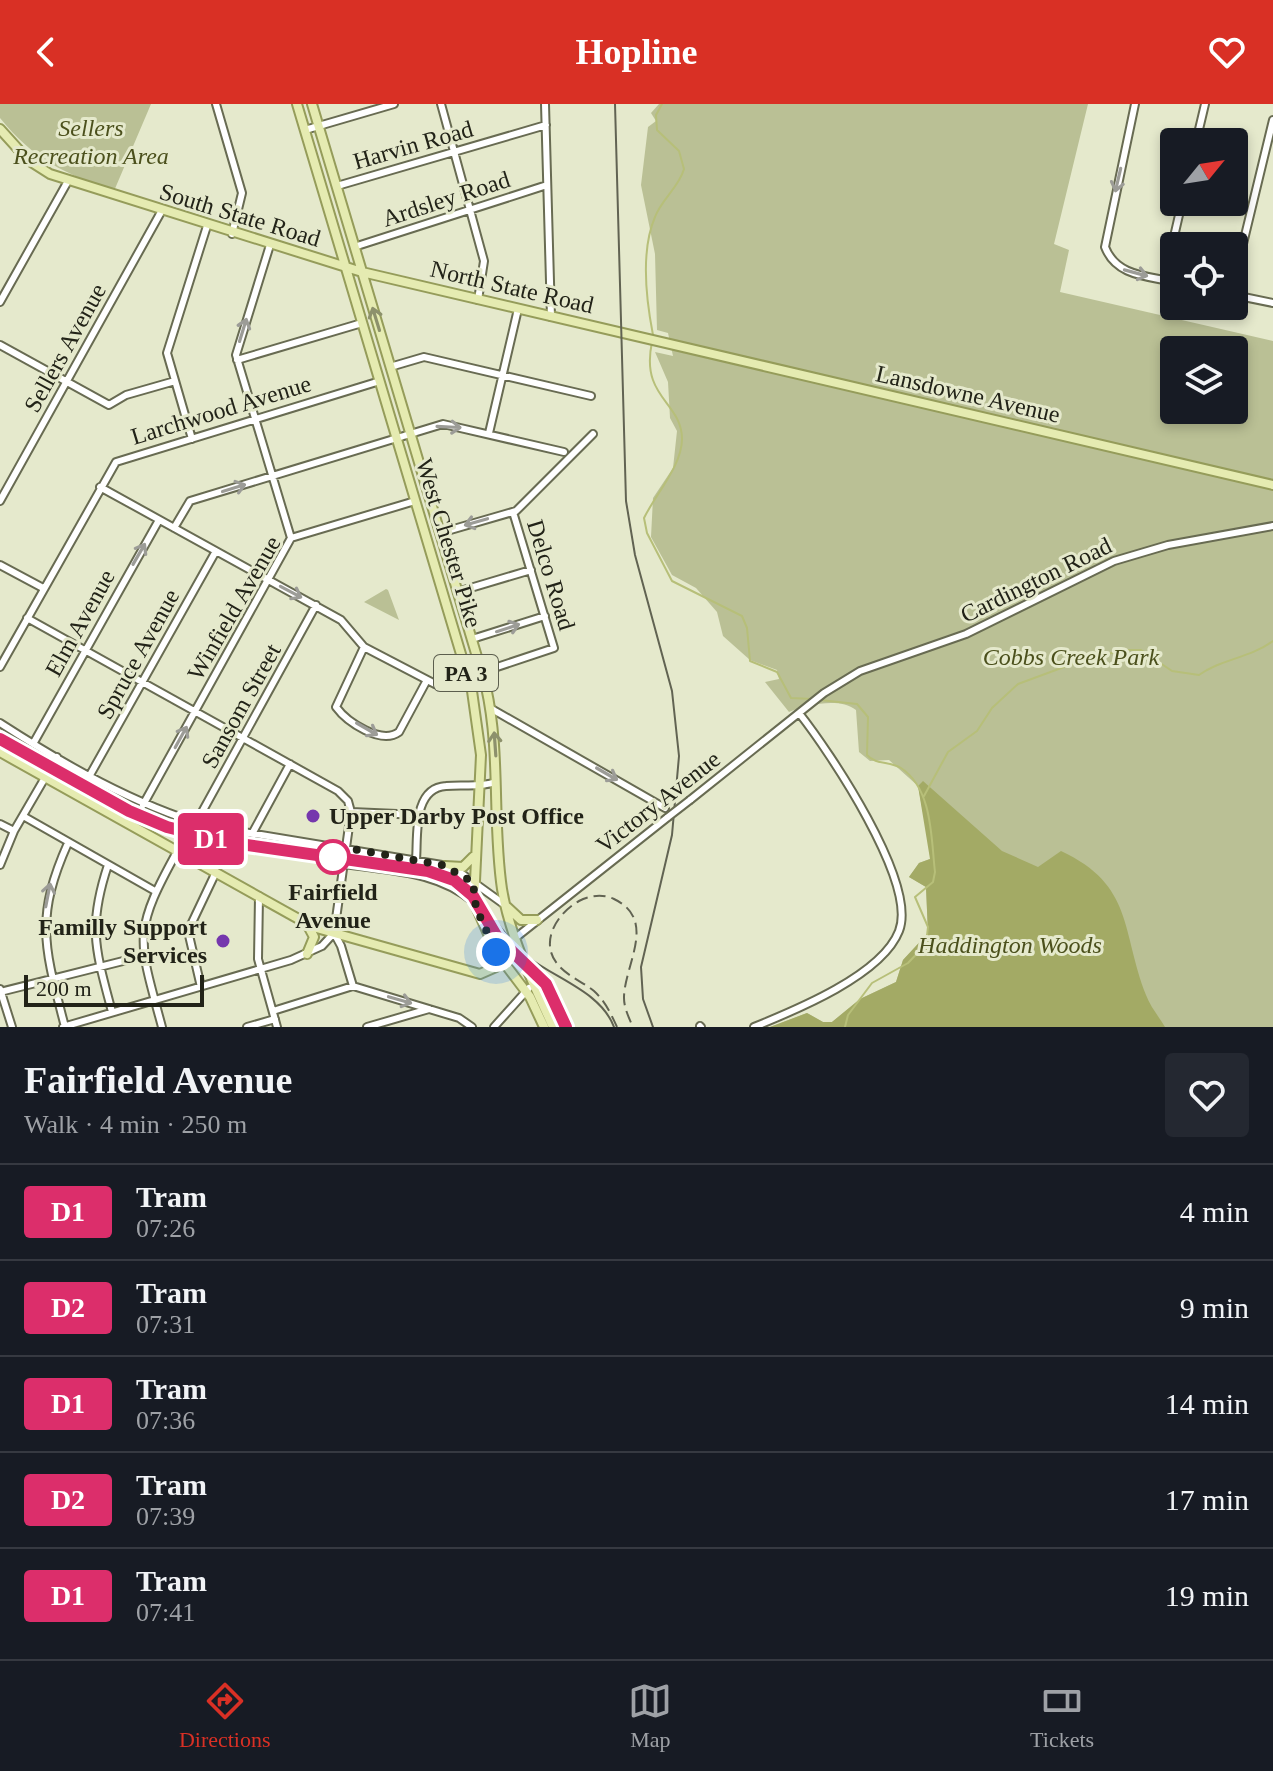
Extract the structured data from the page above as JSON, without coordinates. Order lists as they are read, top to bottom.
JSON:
{
  "streets": {
    "main road": [
      "South State Road",
      "North State Road",
      "Lansdowne Avenue",
      "West Chester Pike",
      "PA 3"
    ],
    "street": [
      "Harvin Road",
      "Ardsley Road",
      "Sellers Avenue",
      "Larchwood Avenue",
      "Delco Road",
      "Cardington Road",
      "Winfield Avenue",
      "Elm Avenue",
      "Spruce Avenue",
      "Sansom Street",
      "Victory Avenue"
    ]
  },
  "crossings": [
    ["Harvin Road", "West Chester Pike"],
    ["Ardsley Road", "West Chester Pike"],
    ["South State Road", "North State Road"],
    ["South State Road", "Sellers Avenue"],
    ["South State Road", "West Chester Pike"],
    ["North State Road", "Lansdowne Avenue"],
    ["North State Road", "West Chester Pike"],
    ["Larchwood Avenue", "West Chester Pike"],
    ["West Chester Pike", "Delco Road"],
    ["West Chester Pike", "Winfield Avenue"],
    ["West Chester Pike", "PA 3"],
    ["West Chester Pike", "Victory Avenue"],
    ["Cardington Road", "Victory Avenue"]
  ],
  "one_way": ["Elm Avenue"],
  "parks": ["Sellers Recreation Area", "Cobbs Creek Park", "Haddington Woods"],
  "places": ["Upper Darby Post Office", "Fairfield Avenue", "Familly Support Services"],
  "lines": ["tram line D1"],
  "scale_bar": "200 m",
  "north": "top right",
  "page": {
    "header": "Hopline",
    "on_map": "D1",
    "scale": "200 m",
    "heading": ["Fairfield Avenue", "Walk · 4 min · 250 m"],
    "list": [
      {
        "mark": "D1",
        "name": "Tram",
        "note": "07:26",
        "value": "4 min"
      },
      {
        "mark": "D2",
        "name": "Tram",
        "note": "07:31",
        "value": "9 min"
      },
      {
        "mark": "D1",
        "name": "Tram",
        "note": "07:36",
        "value": "14 min"
      },
      {
        "mark": "D2",
        "name": "Tram",
        "note": "07:39",
        "value": "17 min"
      },
      {
        "mark": "D1",
        "name": "Tram",
        "note": "07:41",
        "value": "19 min"
      }
    ],
    "tabs": ["Directions", "Map", "Tickets"]
  }
}
